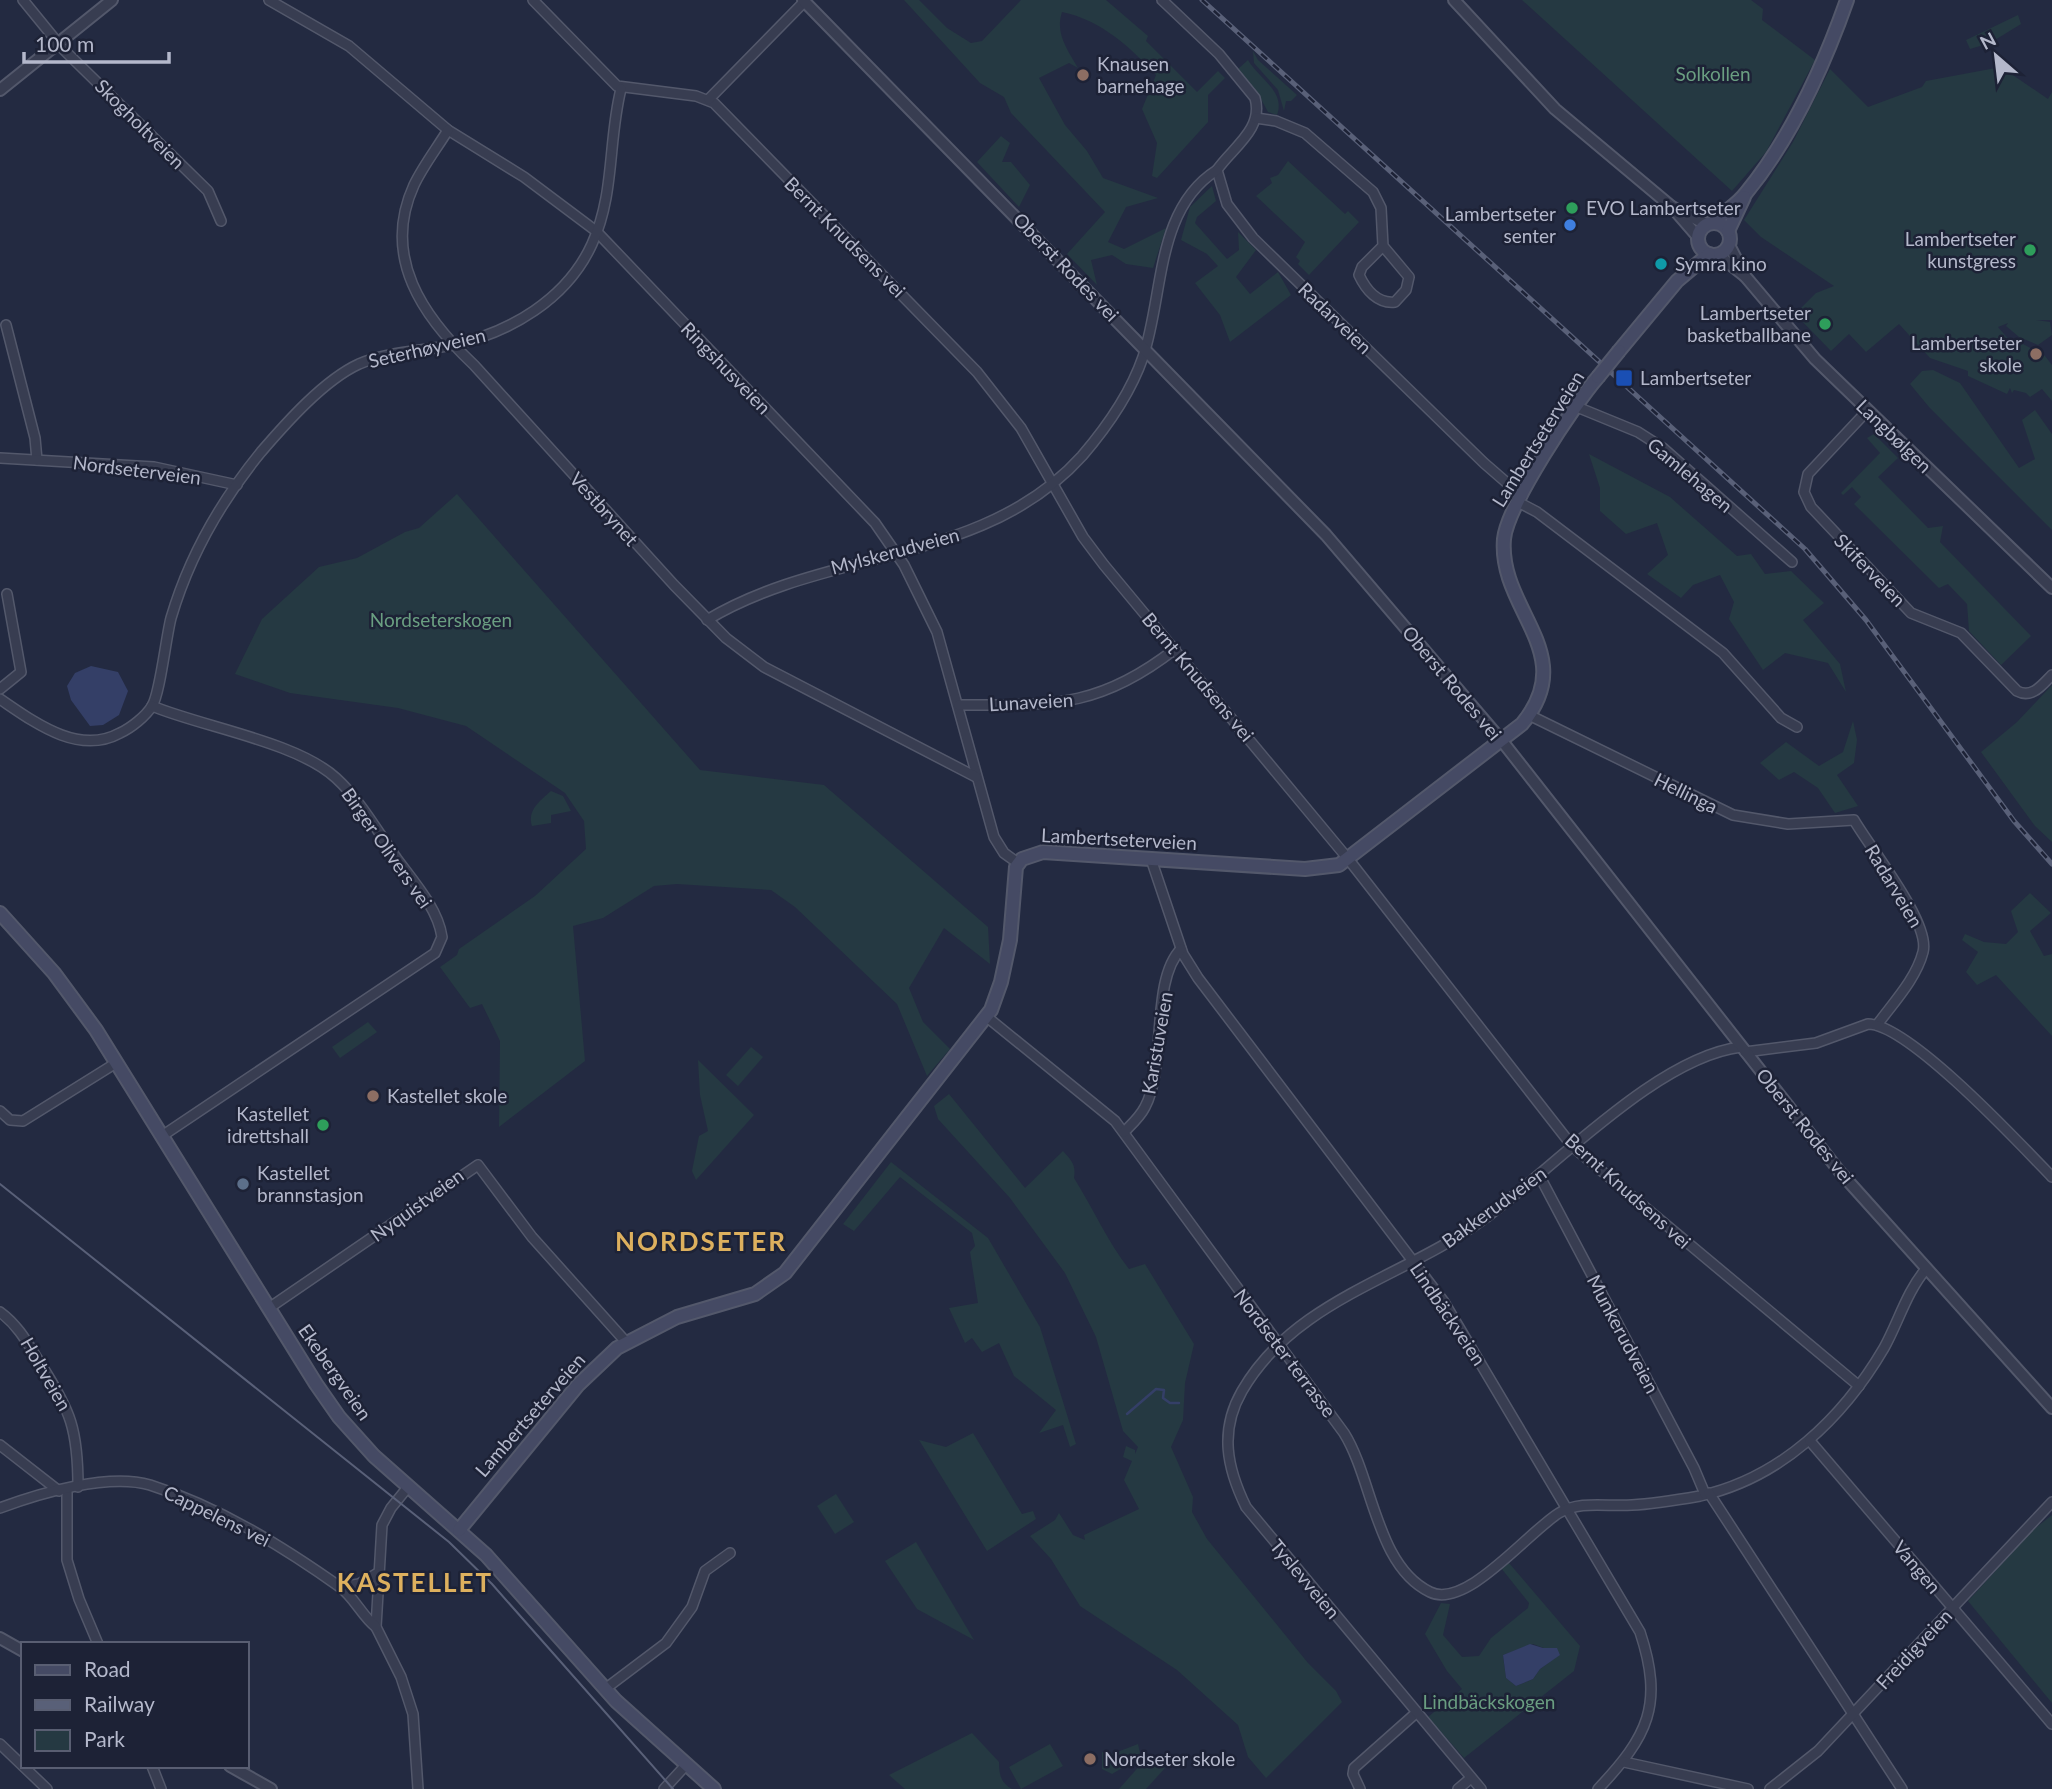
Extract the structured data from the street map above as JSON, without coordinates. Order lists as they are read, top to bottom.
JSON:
{
  "streets": {
    "main road": ["Lambertseterveien", "Ekebergveien"],
    "street": [
      "Skogholtveien",
      "Bernt Knudsens vei",
      "Oberst Rodes vei",
      "Radarveien",
      "Seterhøyveien",
      "Ringshusveien",
      "Langbølgen",
      "Nordseterveien",
      "Gamlehagen",
      "Vestbrynet",
      "Mylskerudveien",
      "Skiferveien",
      "Lunaveien",
      "Hellinga",
      "Birger Olivers vei",
      "Karistuveien",
      "Nyquistveien",
      "Bakkerudveien",
      "Lindbäckveien",
      "Munkerudveien",
      "Nordseter terrasse",
      "Holtveien",
      "Cappelens vei",
      "Vangen",
      "Tyslevveien",
      "Freidigveien"
    ]
  },
  "crossings": [
    ["Bernt Knudsens vei", "Lambertseterveien"],
    ["Bernt Knudsens vei", "Mylskerudveien"],
    ["Bernt Knudsens vei", "Lunaveien"],
    ["Bernt Knudsens vei", "Bakkerudveien"],
    ["Oberst Rodes vei", "Lambertseterveien"],
    ["Oberst Rodes vei", "Mylskerudveien"],
    ["Oberst Rodes vei", "Bakkerudveien"],
    ["Radarveien", "Lambertseterveien"],
    ["Radarveien", "Mylskerudveien"],
    ["Radarveien", "Hellinga"],
    ["Radarveien", "Bakkerudveien"],
    ["Seterhøyveien", "Ringshusveien"],
    ["Seterhøyveien", "Nordseterveien"],
    ["Seterhøyveien", "Vestbrynet"],
    ["Seterhøyveien", "Birger Olivers vei"],
    ["Ringshusveien", "Lambertseterveien"],
    ["Ringshusveien", "Vestbrynet"],
    ["Ringshusveien", "Mylskerudveien"],
    ["Ringshusveien", "Lunaveien"],
    ["Langbølgen", "Lambertseterveien"],
    ["Langbølgen", "Skiferveien"],
    ["Lambertseterveien", "Gamlehagen"],
    ["Lambertseterveien", "Hellinga"],
    ["Lambertseterveien", "Nyquistveien"],
    ["Lambertseterveien", "Lindbäckveien"],
    ["Lambertseterveien", "Nordseter terrasse"],
    ["Lambertseterveien", "Ekebergveien"],
    ["Vestbrynet", "Mylskerudveien"],
    ["Birger Olivers vei", "Ekebergveien"],
    ["Karistuveien", "Lindbäckveien"],
    ["Karistuveien", "Nordseter terrasse"],
    ["Nyquistveien", "Ekebergveien"],
    ["Bakkerudveien", "Lindbäckveien"],
    ["Bakkerudveien", "Munkerudveien"],
    ["Bakkerudveien", "Nordseter terrasse"],
    ["Bakkerudveien", "Tyslevveien"],
    ["Lindbäckveien", "Nordseter terrasse"],
    ["Munkerudveien", "Freidigveien"],
    ["Nordseter terrasse", "Tyslevveien"],
    ["Holtveien", "Cappelens vei"],
    ["Vangen", "Freidigveien"]
  ],
  "districts": ["NORDSETER", "KASTELLET"],
  "parks": ["Solkollen", "Nordseterskogen", "Lindbäckskogen"],
  "places": {
    "other": [
      "Knausen barnehage",
      "EVO Lambertseter",
      "Lambertseter senter",
      "Lambertseter kunstgress",
      "Symra kino",
      "Lambertseter basketballbane",
      "Lambertseter skole",
      "Kastellet skole",
      "Kastellet idrettshall",
      "Kastellet brannstasjon",
      "Nordseter skole"
    ],
    "transit": ["Lambertseter"]
  },
  "legend": ["Road", "Railway", "Park"],
  "scale_bar": "100 m",
  "north": "top left"
}
